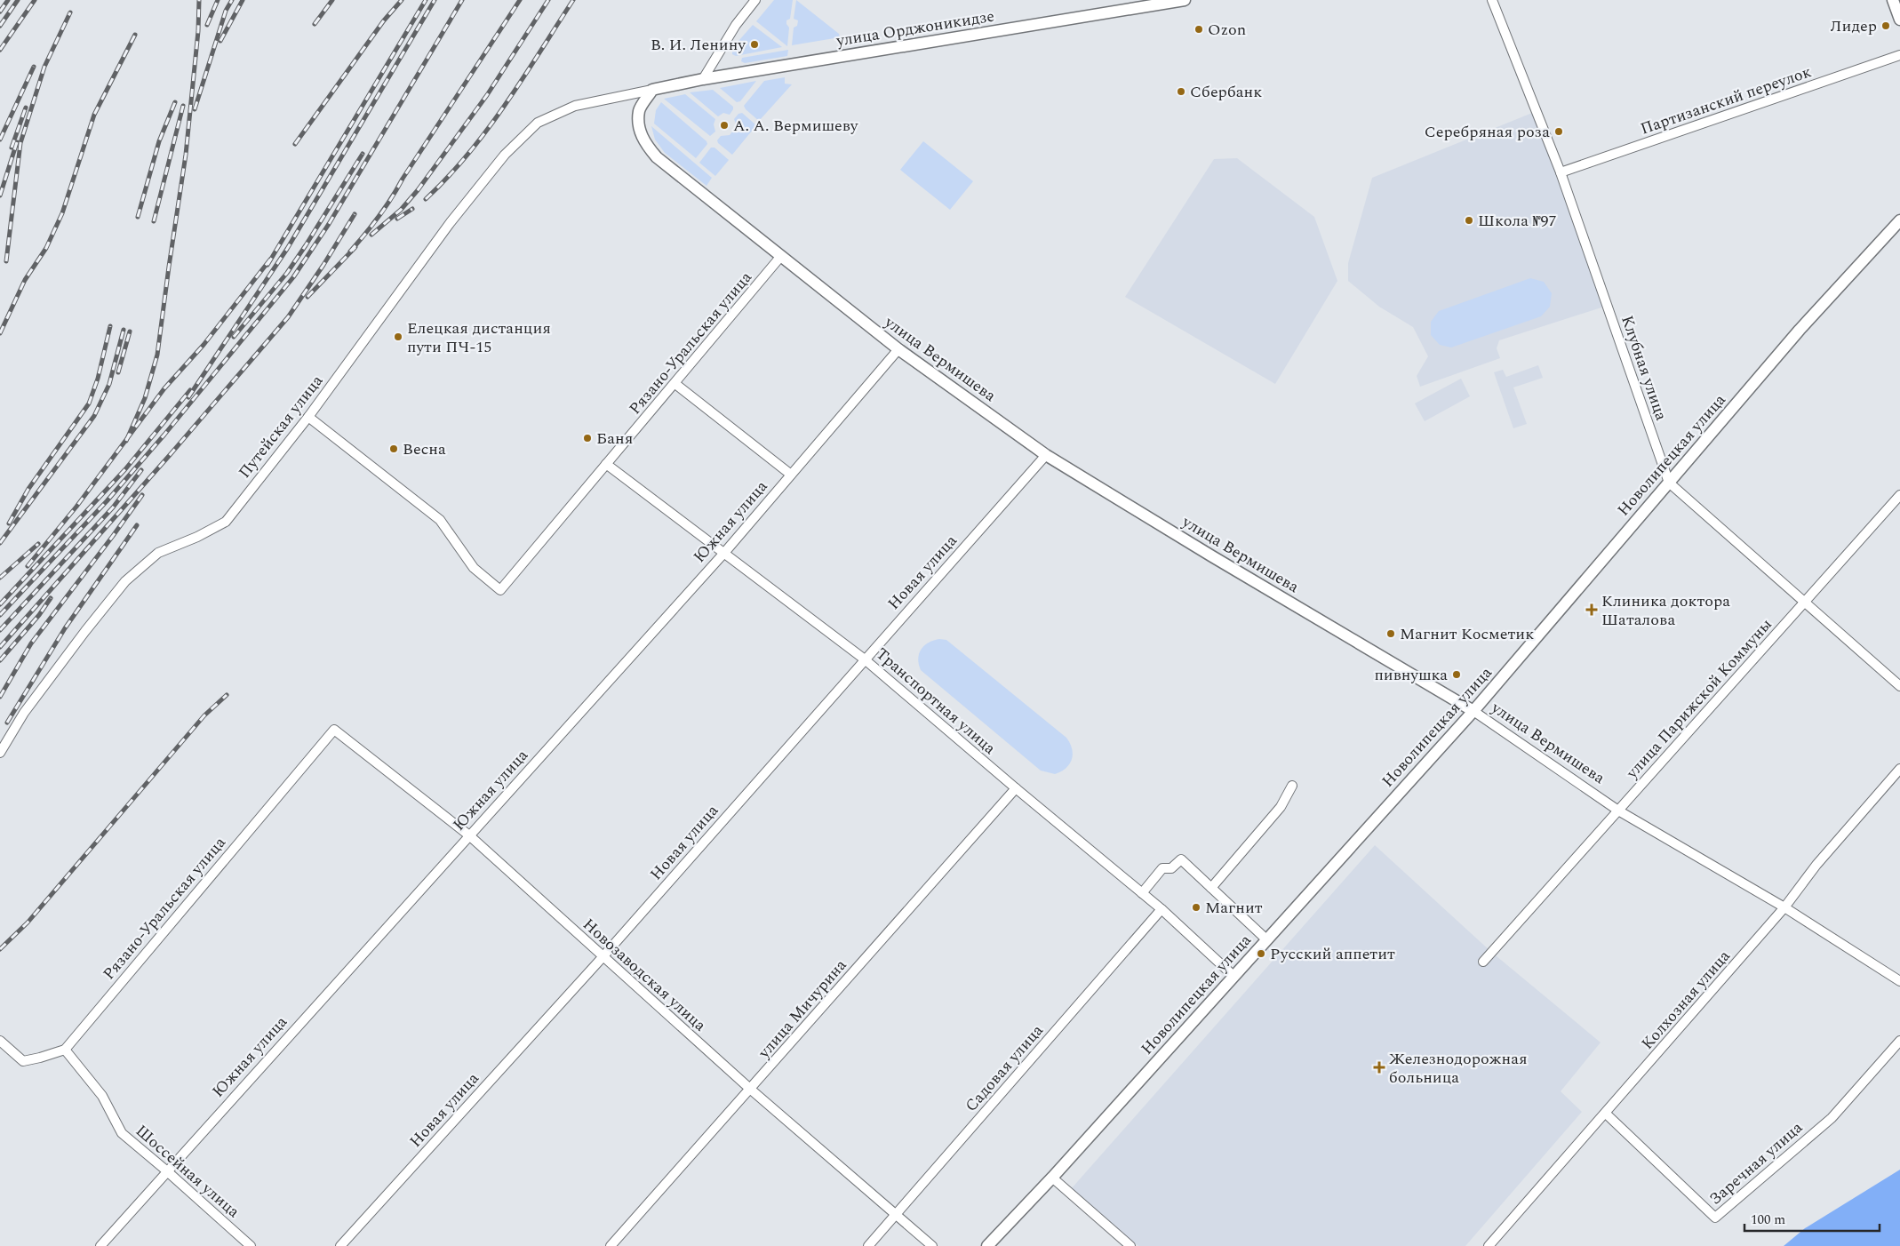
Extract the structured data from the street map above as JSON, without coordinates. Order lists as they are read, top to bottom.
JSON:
{
  "streets": {
    "street": [
      "улица Орджоникидзе",
      "Партизанский переулок",
      "Рязано-Уральская улица",
      "улица Вермишева",
      "Клубная улица",
      "Путейская улица",
      "Новолипецкая улица",
      "Южная улица",
      "Новая улица",
      "улица Парижской Коммуны",
      "Транспортная улица",
      "Новозаводская улица",
      "Колхозная улица",
      "улица Мичурина",
      "Садовая улица",
      "Заречная улица",
      "Шоссейная улица"
    ]
  },
  "crossings": [
    ["улица Орджоникидзе", "улица Вермишева"],
    ["улица Орджоникидзе", "Путейская улица"],
    ["Партизанский переулок", "Клубная улица"],
    ["Рязано-Уральская улица", "улица Вермишева"],
    ["Рязано-Уральская улица", "Путейская улица"],
    ["Рязано-Уральская улица", "Транспортная улица"],
    ["Рязано-Уральская улица", "Новозаводская улица"],
    ["Рязано-Уральская улица", "Шоссейная улица"],
    ["улица Вермишева", "Путейская улица"],
    ["улица Вермишева", "Новолипецкая улица"],
    ["улица Вермишева", "Южная улица"],
    ["улица Вермишева", "Новая улица"],
    ["улица Вермишева", "улица Парижской Коммуны"],
    ["улица Вермишева", "Колхозная улица"],
    ["Клубная улица", "Новолипецкая улица"],
    ["Клубная улица", "улица Парижской Коммуны"],
    ["Новолипецкая улица", "Транспортная улица"],
    ["Южная улица", "Транспортная улица"],
    ["Южная улица", "Новозаводская улица"],
    ["Южная улица", "Шоссейная улица"],
    ["Новая улица", "Транспортная улица"],
    ["Новая улица", "Новозаводская улица"],
    ["Транспортная улица", "улица Мичурина"],
    ["Транспортная улица", "Садовая улица"],
    ["Новозаводская улица", "улица Мичурина"],
    ["Новозаводская улица", "Садовая улица"],
    ["Колхозная улица", "Заречная улица"]
  ],
  "places": {
    "other": [
      "Лидер",
      "Ozon",
      "В. И. Ленину",
      "Сбербанк",
      "А. А. Вермишеву",
      "Серебряная роза",
      "Школа №97",
      "Елецкая дистанция пути ПЧ-15",
      "Баня",
      "Весна",
      "Магнит Косметик",
      "пивнушка",
      "Магнит",
      "Русский аппетит"
    ],
    "health": ["Клиника доктора Шаталова", "Железнодорожная больница"]
  },
  "scale_bar": "100 m"
}
